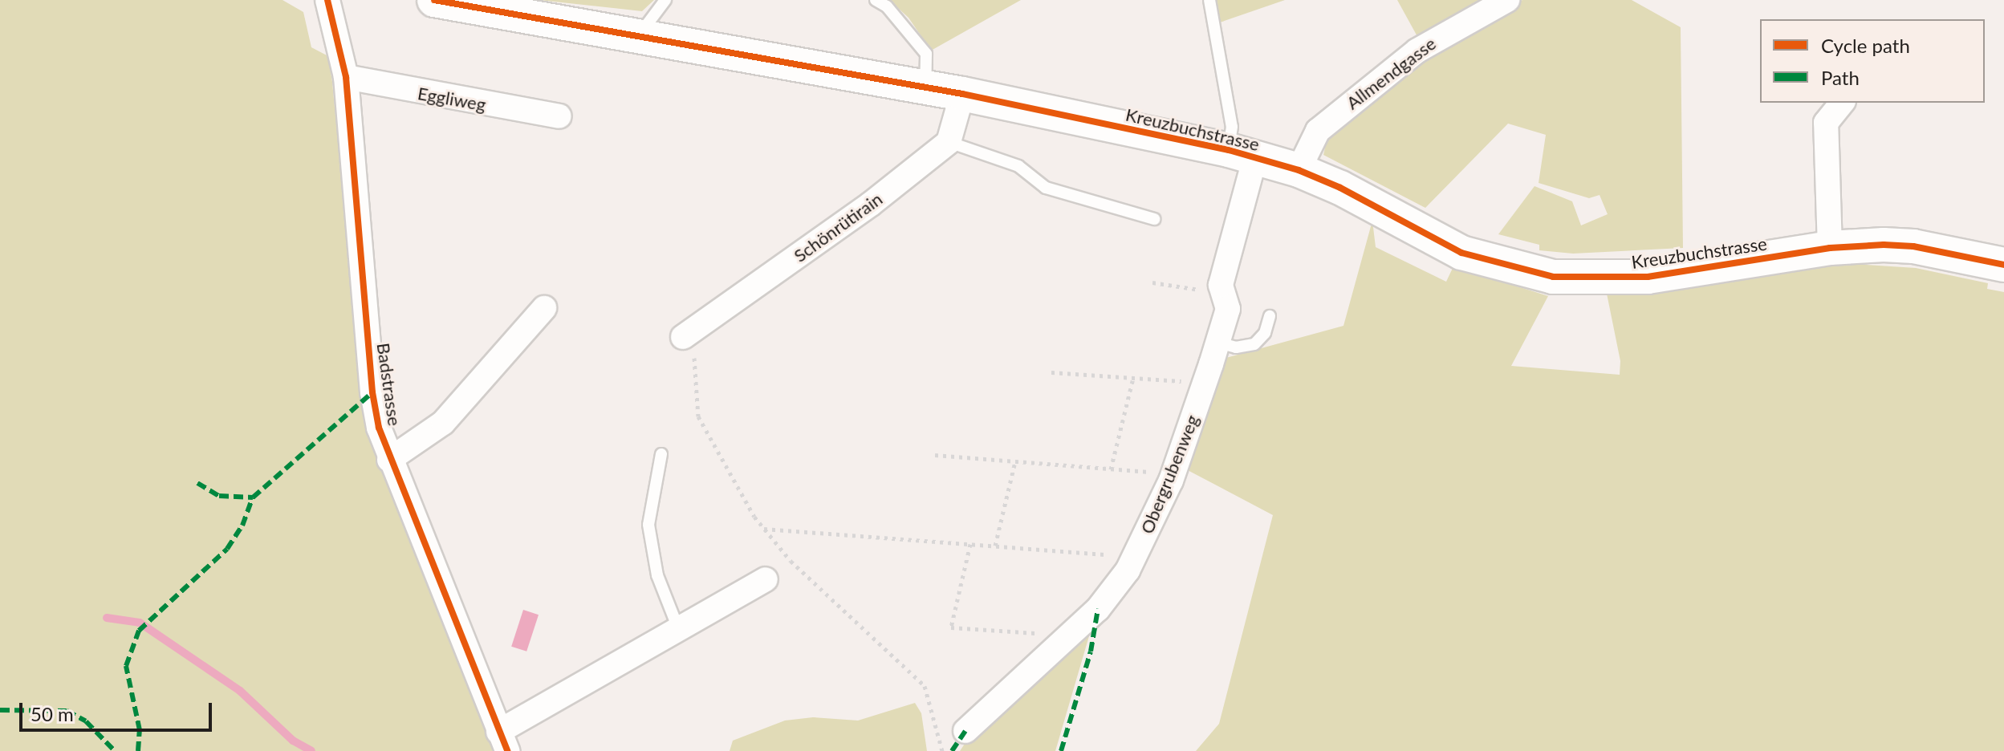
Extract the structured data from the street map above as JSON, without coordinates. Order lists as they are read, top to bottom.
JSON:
{
  "streets": {
    "street": [
      "Allmendgasse",
      "Eggliweg",
      "Kreuzbuchstrasse",
      "Schönrütirain",
      "Badstrasse",
      "Obergrubenweg"
    ]
  },
  "crossings": [
    ["Allmendgasse", "Kreuzbuchstrasse"],
    ["Eggliweg", "Badstrasse"],
    ["Kreuzbuchstrasse", "Obergrubenweg"]
  ],
  "legend": ["Cycle path", "Path"],
  "scale_bar": "50 m"
}
